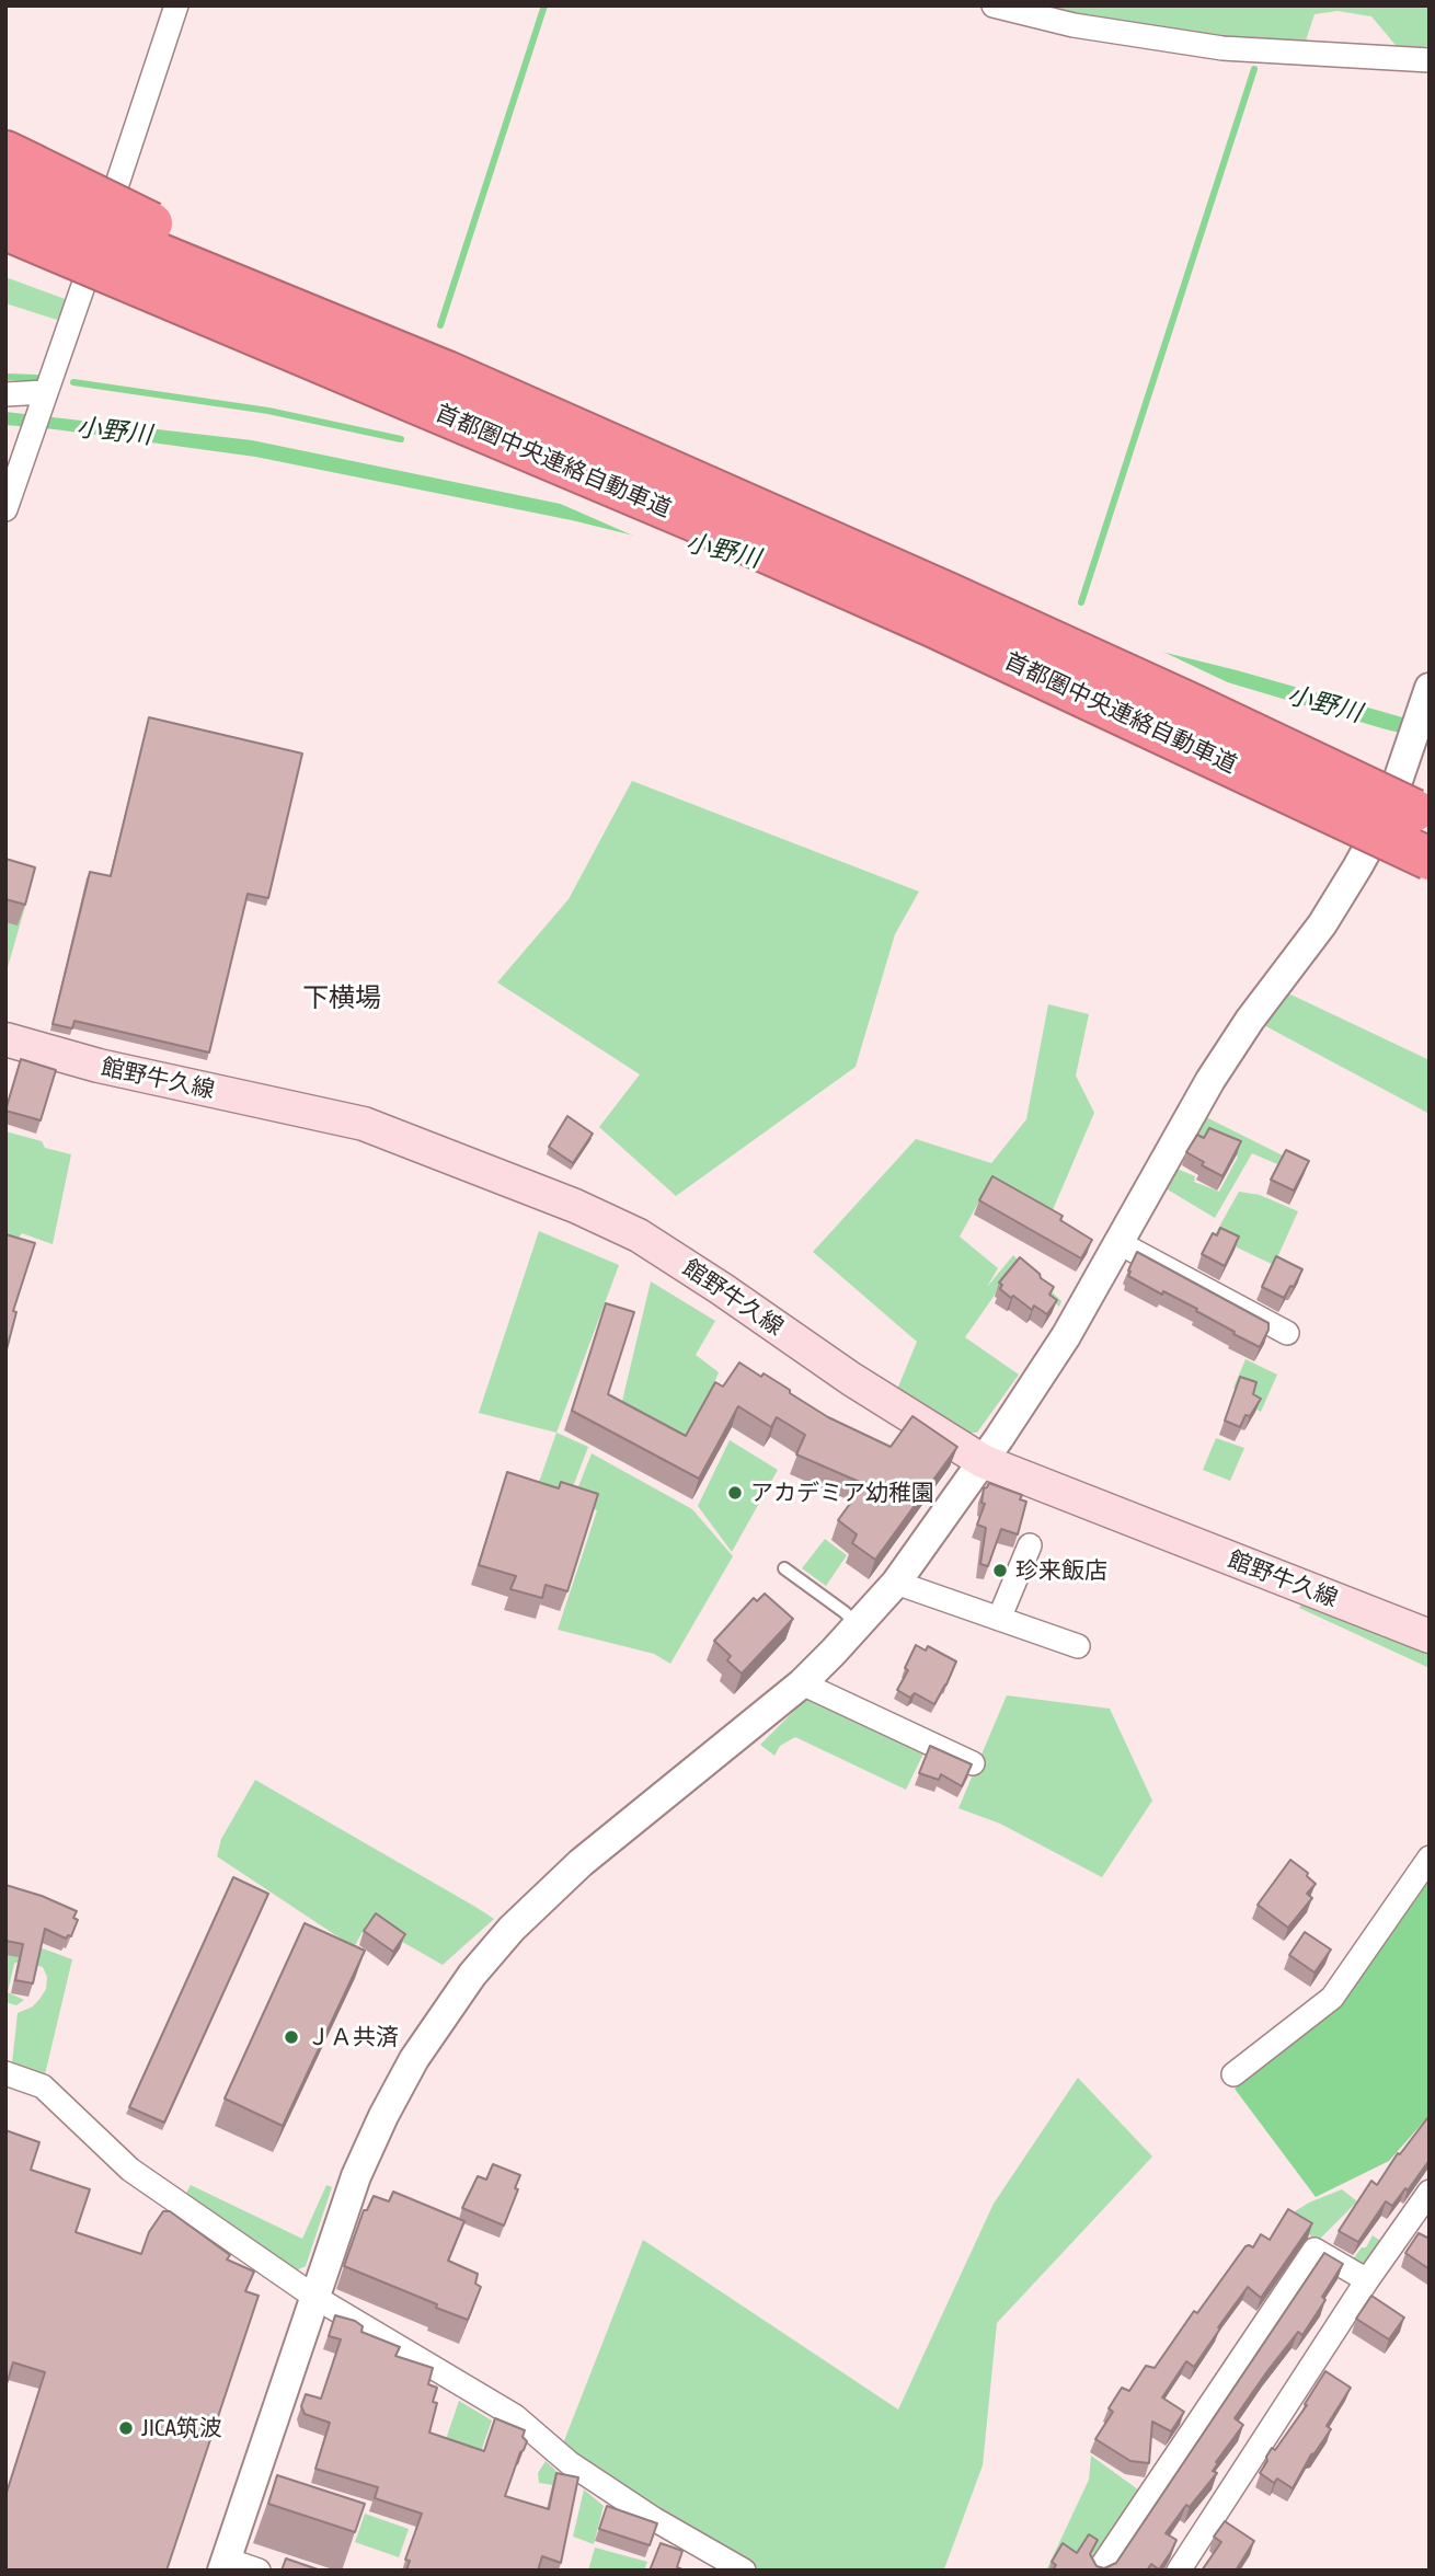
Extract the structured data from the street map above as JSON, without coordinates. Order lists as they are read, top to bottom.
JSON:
{
  "streets": {
    "highway": ["首都圏中央連絡自動車道"],
    "main road": ["館野牛久線"]
  },
  "districts": ["下横場"],
  "water": ["小野川"],
  "places": [
    "アカデミア幼稚園",
    "珍来飯店",
    "ＪＡ共済",
    "JICA筑波"
  ]
}
